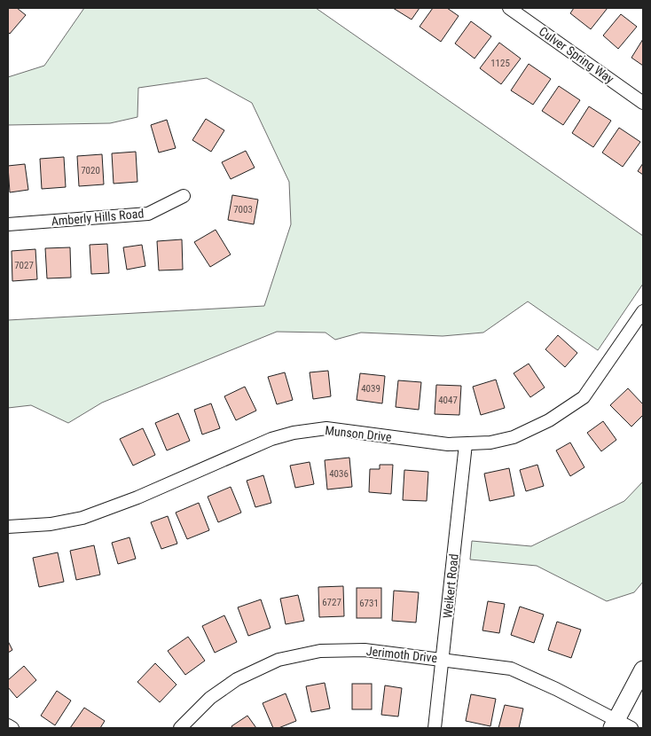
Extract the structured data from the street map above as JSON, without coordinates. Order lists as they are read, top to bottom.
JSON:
{
  "streets": {
    "street": [
      "Culver Spring Way",
      "Amberly Hills Road",
      "Munson Drive",
      "Weikert Road",
      "Jerimoth Drive"
    ]
  },
  "crossings": [
    ["Munson Drive", "Weikert Road"],
    ["Weikert Road", "Jerimoth Drive"]
  ],
  "house_numbers": [
    "1125",
    "7020",
    "7003",
    "7027",
    "4039",
    "4047",
    "4036",
    "6727",
    "6731"
  ]
}
